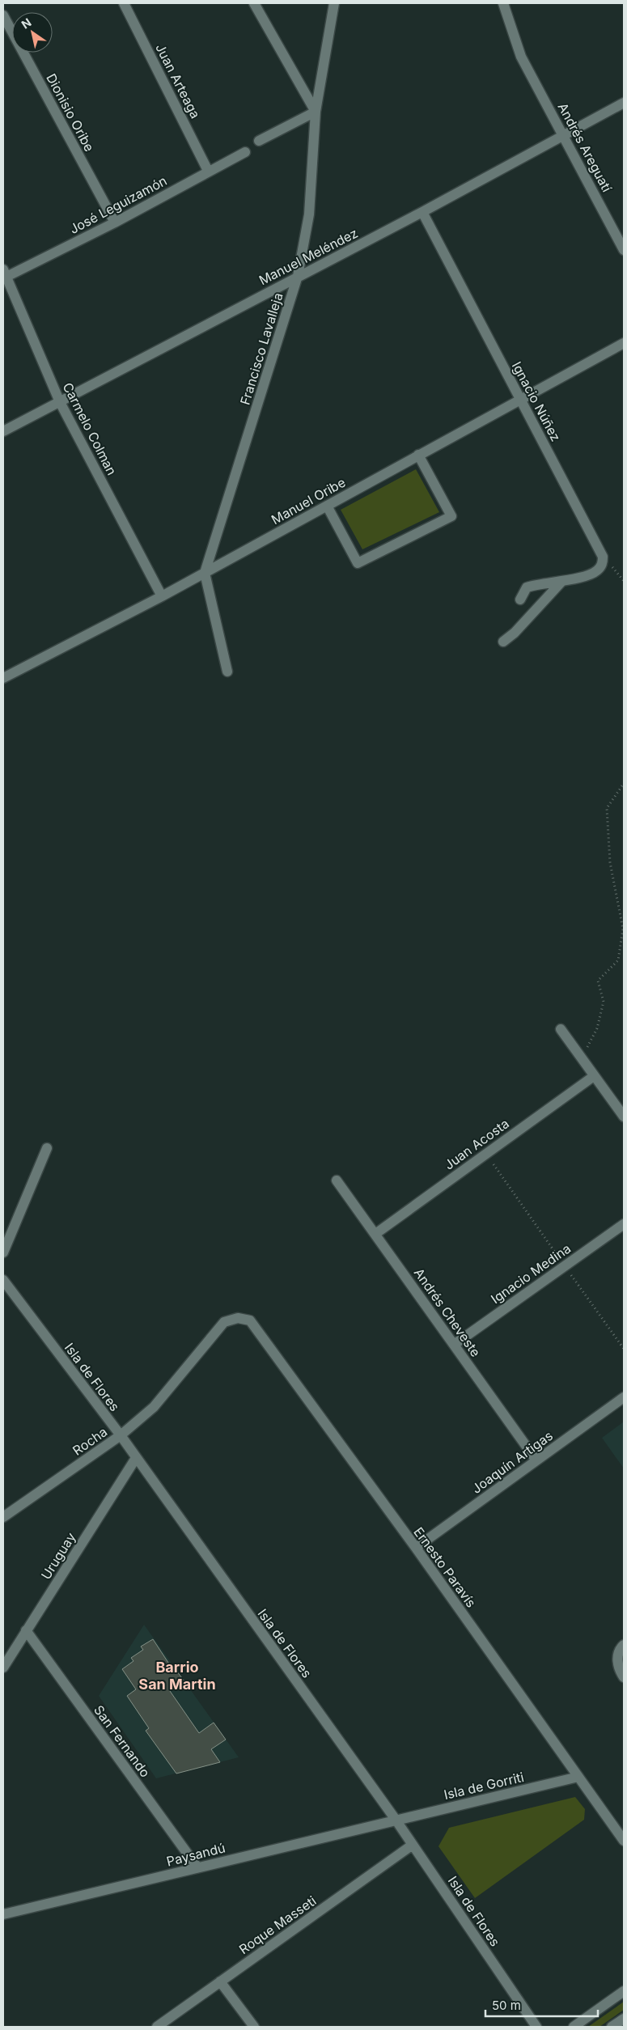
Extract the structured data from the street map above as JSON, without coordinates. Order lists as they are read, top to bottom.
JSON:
{
  "streets": {
    "street": [
      "Juan Arteaga",
      "Dionisio Oribe",
      "Andrés Areguatí",
      "José Leguizamón",
      "Manuel Meléndez",
      "Francisco Lavalleja",
      "Ignacio Núñez",
      "Carmelo Colman",
      "Manuel Oribe",
      "Juan Acosta",
      "Ignacio Medina",
      "Andrés Cheveste",
      "Isla de Flores",
      "Rocha",
      "Joaquín Artigas",
      "Uruguay",
      "Ernesto Paravís",
      "San Fernando",
      "Isla de Gorriti",
      "Paysandú",
      "Roque Masseti"
    ]
  },
  "crossings": [
    ["Juan Arteaga", "José Leguizamón"],
    ["Dionisio Oribe", "José Leguizamón"],
    ["Andrés Areguatí", "Manuel Meléndez"],
    ["José Leguizamón", "Carmelo Colman"],
    ["Manuel Meléndez", "Francisco Lavalleja"],
    ["Manuel Meléndez", "Ignacio Núñez"],
    ["Manuel Meléndez", "Carmelo Colman"],
    ["Francisco Lavalleja", "Manuel Oribe"],
    ["Ignacio Núñez", "Manuel Oribe"],
    ["Carmelo Colman", "Manuel Oribe"],
    ["Juan Acosta", "Andrés Cheveste"],
    ["Ignacio Medina", "Andrés Cheveste"],
    ["Andrés Cheveste", "Joaquín Artigas"],
    ["Isla de Flores", "Rocha"],
    ["Isla de Flores", "Uruguay"],
    ["Isla de Flores", "Isla de Gorriti"],
    ["Isla de Flores", "Paysandú"],
    ["Isla de Flores", "Roque Masseti"],
    ["Rocha", "Ernesto Paravís"],
    ["Joaquín Artigas", "Ernesto Paravís"],
    ["Uruguay", "San Fernando"],
    ["Ernesto Paravís", "Isla de Gorriti"],
    ["San Fernando", "Paysandú"],
    ["Isla de Gorriti", "Paysandú"]
  ],
  "districts": ["Barrio San Martin"],
  "scale_bar": "50 m",
  "north": "top left"
}
